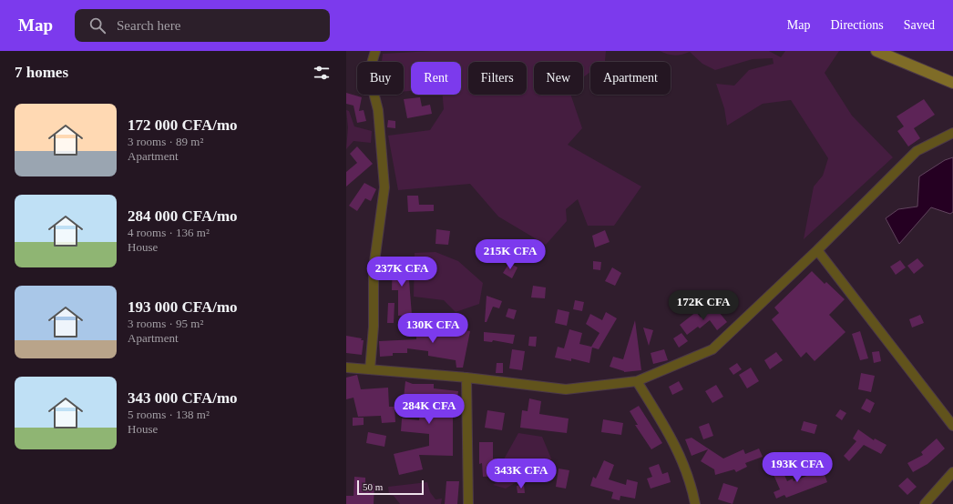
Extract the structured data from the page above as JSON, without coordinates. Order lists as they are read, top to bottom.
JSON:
{
  "scale_bar": "50 m",
  "page": {
    "header": "Map",
    "search": "Search here",
    "nav": ["Map", "Directions", "Saved"],
    "heading": "7 homes",
    "chip": [
      "Buy",
      "Rent",
      "Filters",
      "New",
      "Apartment"
    ],
    "list": [
      {
        "name": "172 000 CFA/mo",
        "note": "3 rooms · 89 m² · Apartment"
      },
      {
        "name": "284 000 CFA/mo",
        "note": "4 rooms · 136 m² · House"
      },
      {
        "name": "193 000 CFA/mo",
        "note": "3 rooms · 95 m² · Apartment"
      },
      {
        "name": "343 000 CFA/mo",
        "note": "5 rooms · 138 m² · House"
      }
    ],
    "price": [
      "215K CFA",
      "237K CFA",
      "172K CFA",
      "130K CFA",
      "284K CFA",
      "193K CFA",
      "343K CFA"
    ],
    "scale": "50 m"
  }
}
